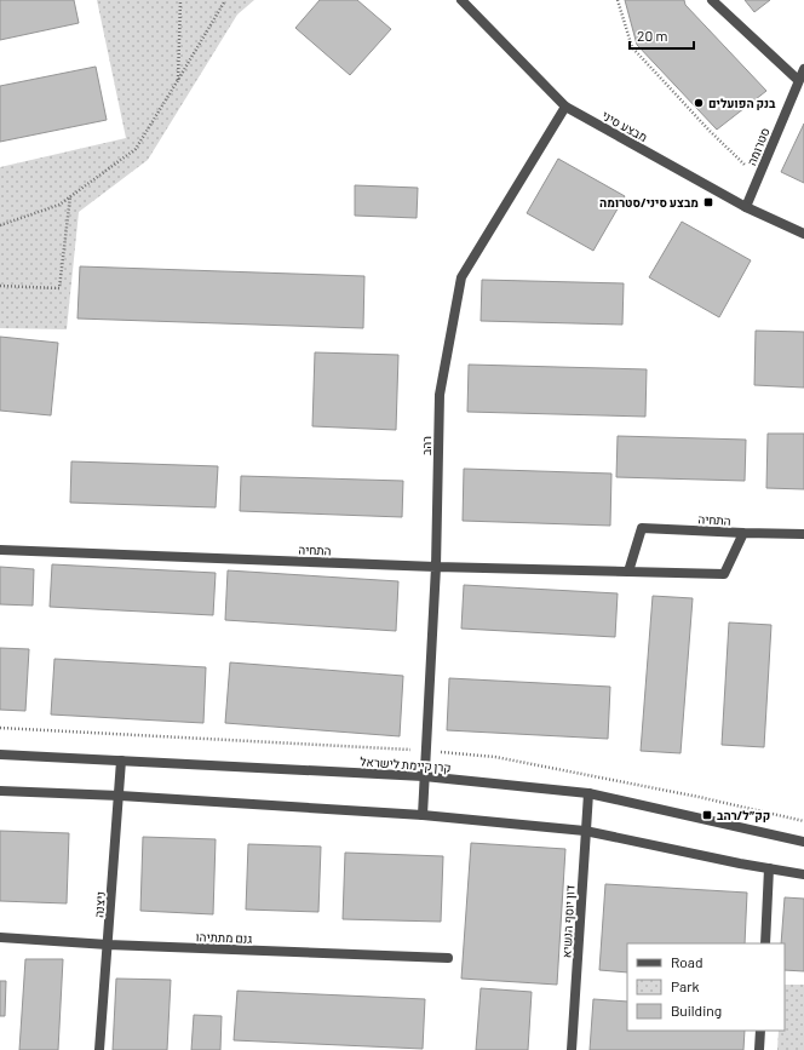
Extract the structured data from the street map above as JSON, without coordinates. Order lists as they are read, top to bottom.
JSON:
{
  "streets": {
    "street": [
      "מבצע סיני",
      "סטרומה",
      "רהב",
      "התחיה",
      "קרן קיימת לישראל",
      "ניצנה",
      "דון יוסף הנשיא",
      "גנם מתתיהו"
    ]
  },
  "crossings": [
    ["מבצע סיני", "סטרומה"],
    ["מבצע סיני", "רהב"],
    ["רהב", "התחיה"],
    ["רהב", "קרן קיימת לישראל"],
    ["קרן קיימת לישראל", "ניצנה"],
    ["קרן קיימת לישראל", "דון יוסף הנשיא"],
    ["ניצנה", "גנם מתתיהו"]
  ],
  "places": {
    "other": ["בנק הפועלים"],
    "transit": ["מבצע סיני/סטרומה", "קק״ל/רהב"]
  },
  "legend": ["Road", "Park", "Building"],
  "scale_bar": "20 m"
}
